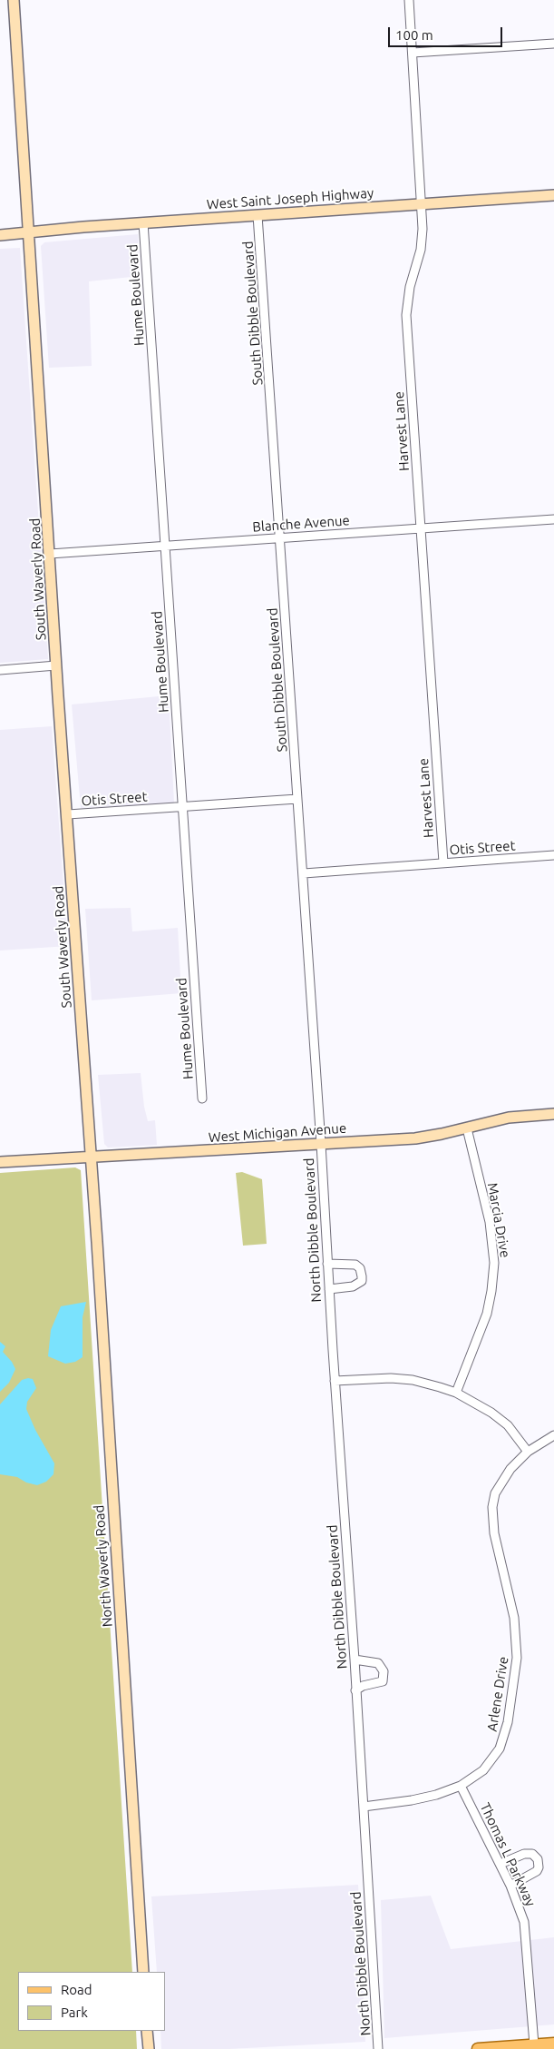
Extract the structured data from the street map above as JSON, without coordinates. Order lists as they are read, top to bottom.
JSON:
{
  "streets": {
    "main road": [
      "West Saint Joseph Highway",
      "South Waverly Road",
      "West Michigan Avenue",
      "North Waverly Road"
    ],
    "street": [
      "Hume Boulevard",
      "South Dibble Boulevard",
      "Harvest Lane",
      "Blanche Avenue",
      "Otis Street",
      "Marcia Drive",
      "North Dibble Boulevard",
      "Arlene Drive",
      "Thomas L Parkway"
    ]
  },
  "crossings": [
    ["West Saint Joseph Highway", "Hume Boulevard"],
    ["West Saint Joseph Highway", "South Dibble Boulevard"],
    ["West Saint Joseph Highway", "Harvest Lane"],
    ["West Saint Joseph Highway", "South Waverly Road"],
    ["Hume Boulevard", "Blanche Avenue"],
    ["Hume Boulevard", "Otis Street"],
    ["South Dibble Boulevard", "Blanche Avenue"],
    ["South Dibble Boulevard", "Otis Street"],
    ["South Dibble Boulevard", "West Michigan Avenue"],
    ["South Dibble Boulevard", "North Dibble Boulevard"],
    ["Harvest Lane", "Blanche Avenue"],
    ["Harvest Lane", "Otis Street"],
    ["Blanche Avenue", "South Waverly Road"],
    ["South Waverly Road", "Otis Street"],
    ["South Waverly Road", "West Michigan Avenue"],
    ["South Waverly Road", "North Waverly Road"],
    ["West Michigan Avenue", "Marcia Drive"],
    ["West Michigan Avenue", "North Dibble Boulevard"],
    ["West Michigan Avenue", "North Waverly Road"],
    ["North Dibble Boulevard", "Arlene Drive"],
    ["Arlene Drive", "Thomas L Parkway"]
  ],
  "legend": ["Road", "Park"],
  "scale_bar": "100 m"
}
